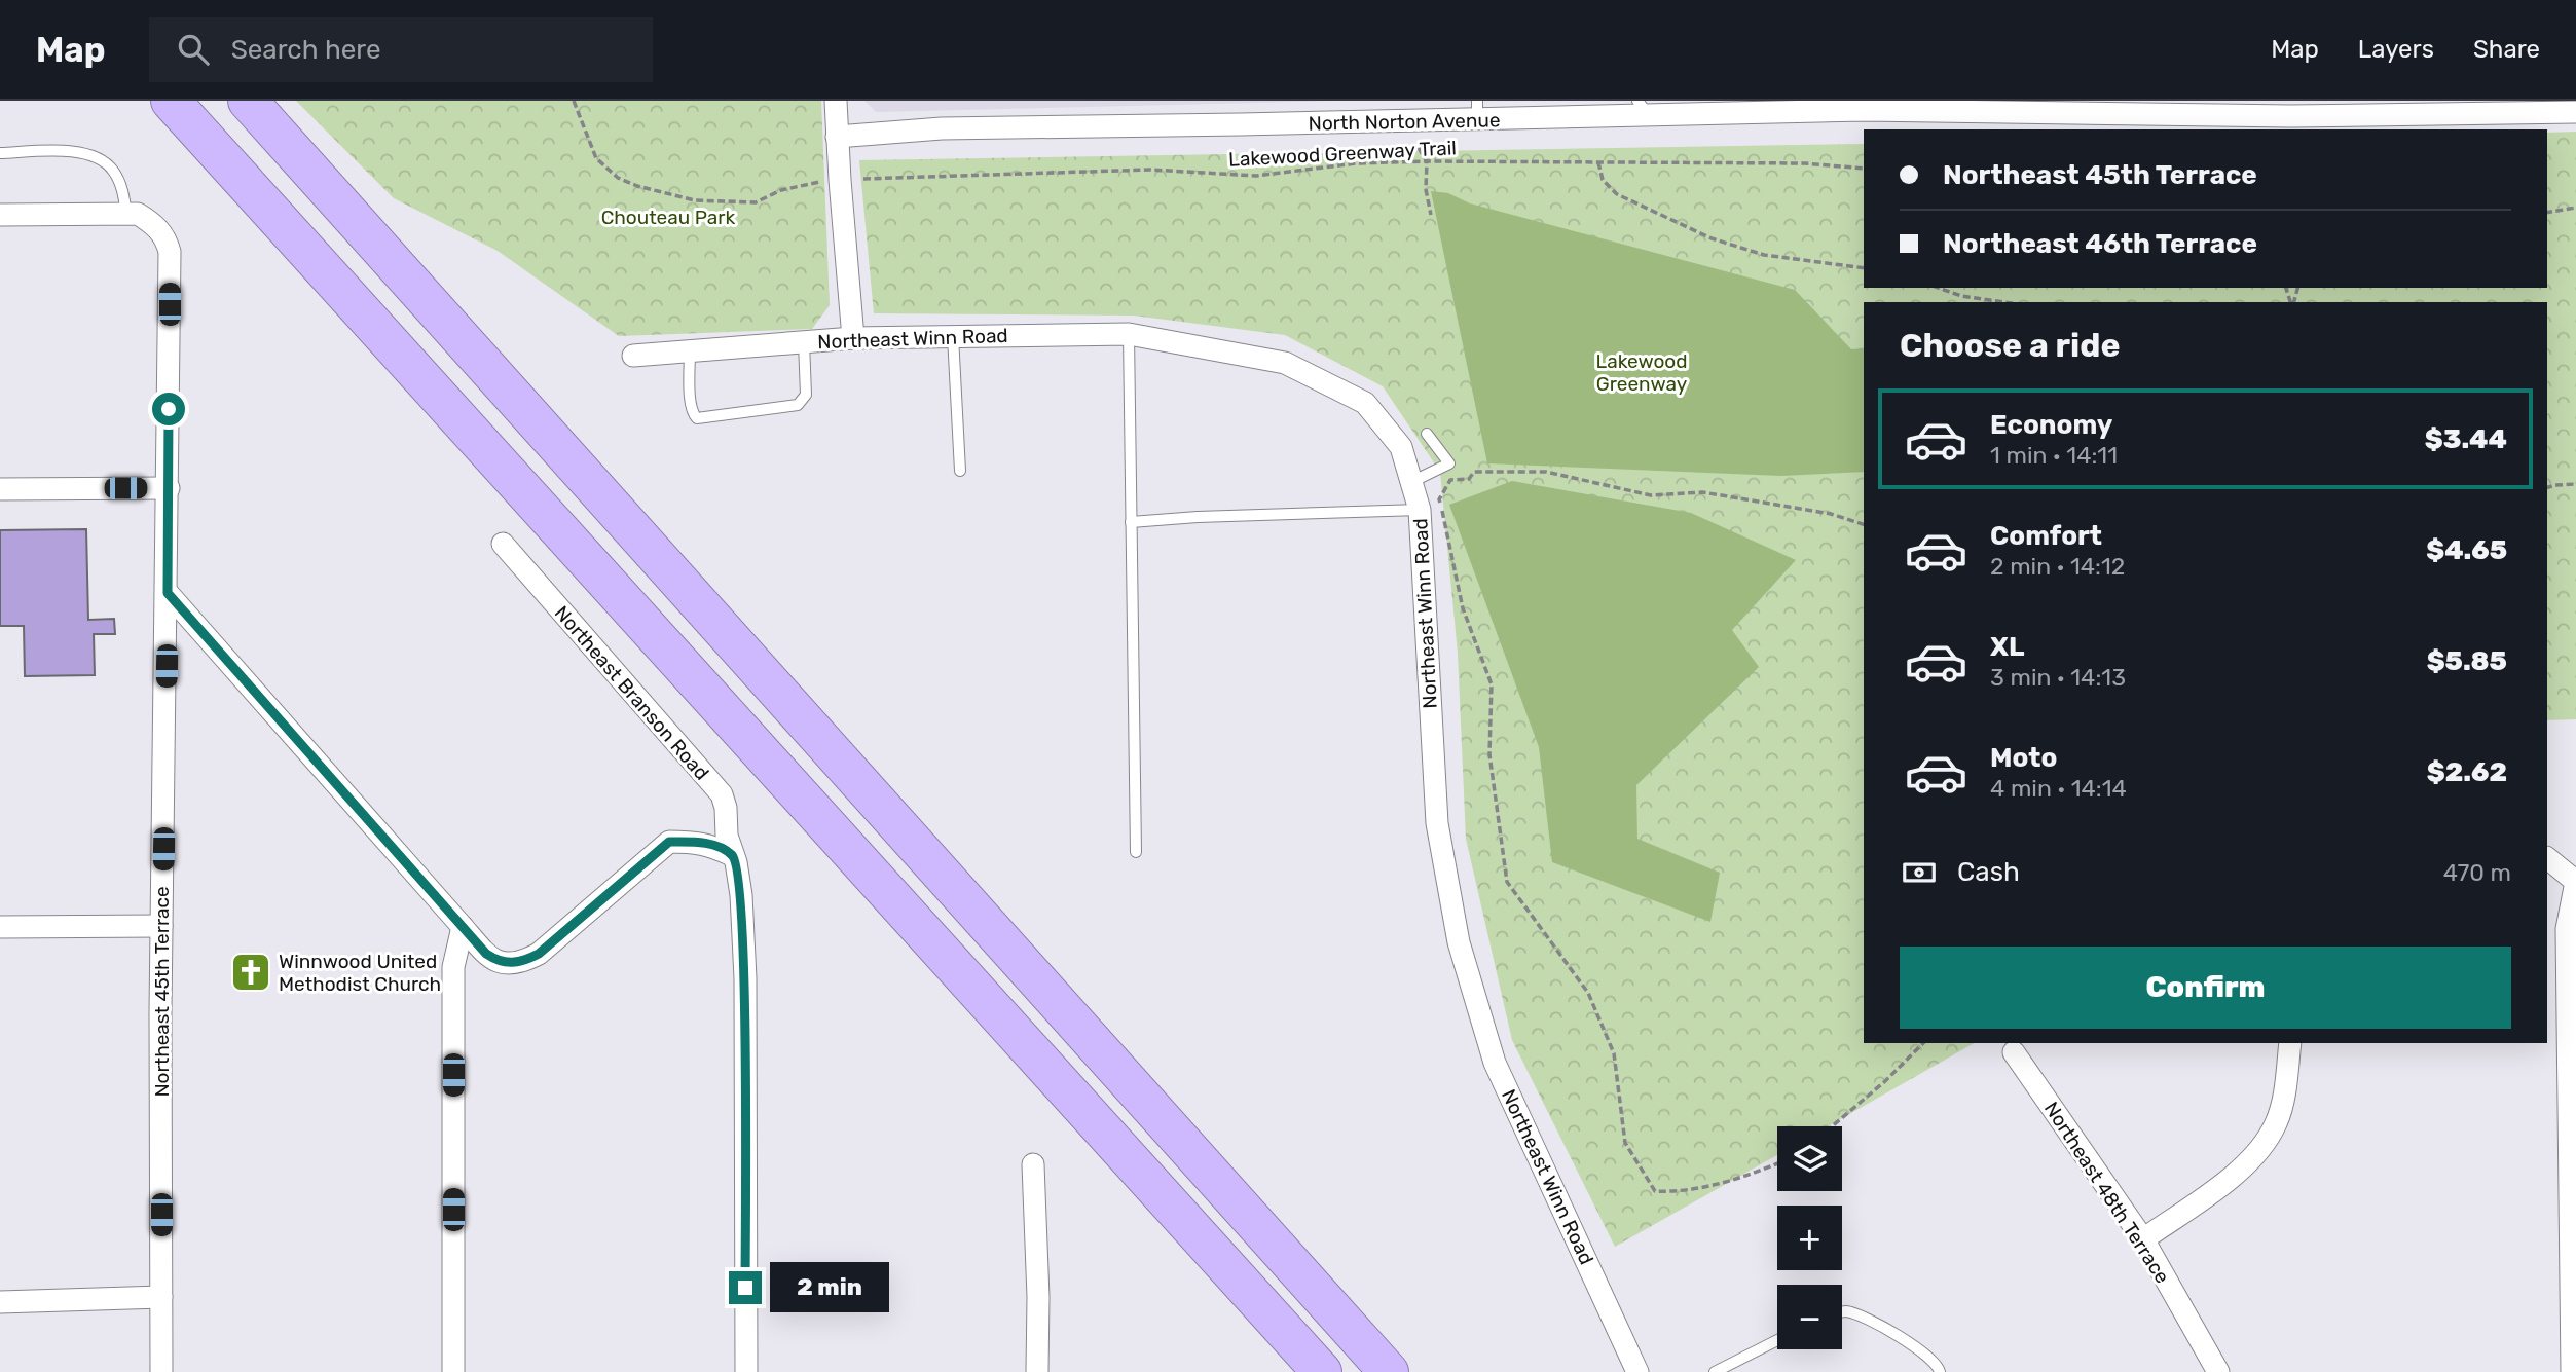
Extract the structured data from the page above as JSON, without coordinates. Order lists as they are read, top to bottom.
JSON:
{
  "streets": {
    "street": [
      "North Norton Avenue",
      "Northeast Winn Road",
      "Northeast Branson Road",
      "Northeast 45th Terrace",
      "Northeast 48th Terrace"
    ],
    "path": ["Lakewood Greenway Trail"]
  },
  "parks": ["Chouteau Park", "Lakewood Greenway"],
  "places": {
    "church": ["Winnwood United Methodist Church"]
  },
  "page": {
    "header": "Map",
    "search": "Search here",
    "nav": ["Map", "Layers", "Share"],
    "banner": ["Northeast 45th Terrace", "Northeast 46th Terrace"],
    "heading": "Choose a ride",
    "list": [
      {
        "name": "Economy",
        "note": "1 min · 14:11",
        "value": "$3.44"
      },
      {
        "name": "Comfort",
        "note": "2 min · 14:12",
        "value": "$4.65"
      },
      {
        "name": "XL",
        "note": "3 min · 14:13",
        "value": "$5.85"
      },
      {
        "name": "Moto",
        "note": "4 min · 14:14",
        "value": "$2.62"
      }
    ],
    "pay": ["Cash", "470 m"],
    "buttons": "Confirm",
    "map_buttons": ["+", "−"],
    "bubble": "2 min"
  }
}
